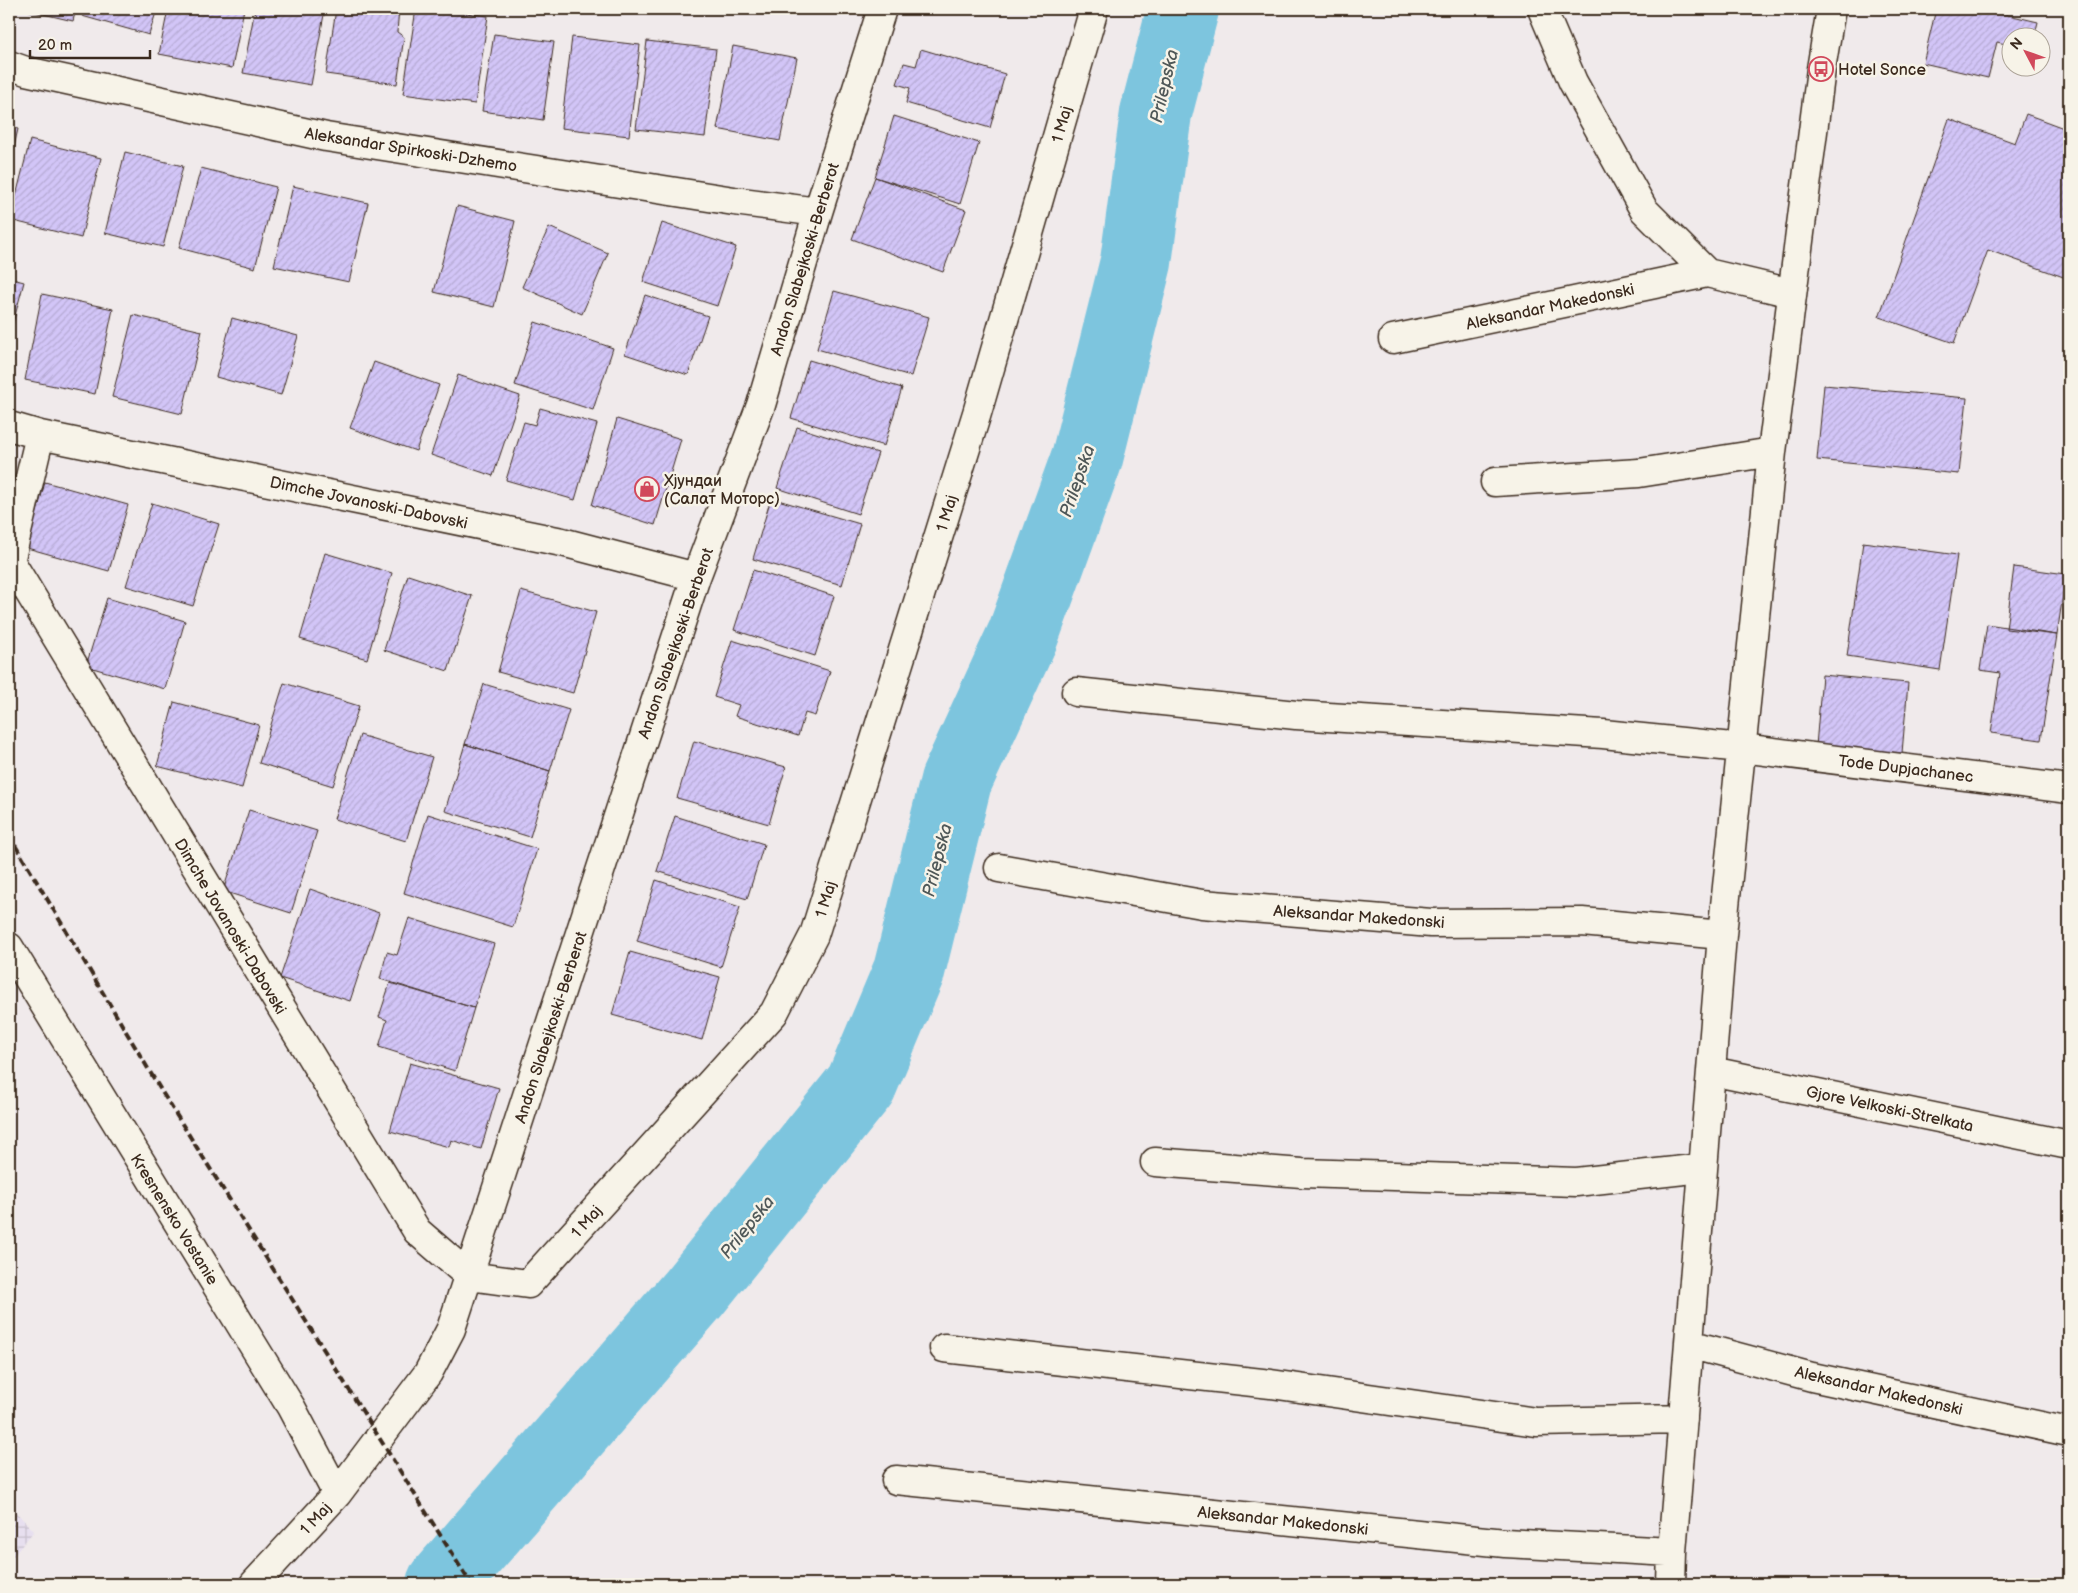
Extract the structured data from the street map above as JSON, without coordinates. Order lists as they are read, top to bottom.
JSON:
{
  "streets": {
    "street": [
      "1 Maj",
      "Aleksandar Spirkoski-Dzhemo",
      "Andon Slabejkoski-Berberot",
      "Aleksandar Makedonski",
      "Dimche Jovanoski-Dabovski",
      "Tode Dupjachanec",
      "Gjore Velkoski-Strelkata",
      "Kresnensko Vostanie"
    ]
  },
  "crossings": [
    ["1 Maj", "Andon Slabejkoski-Berberot"],
    ["1 Maj", "Dimche Jovanoski-Dabovski"],
    ["1 Maj", "Kresnensko Vostanie"],
    ["Aleksandar Spirkoski-Dzhemo", "Andon Slabejkoski-Berberot"],
    ["Andon Slabejkoski-Berberot", "Dimche Jovanoski-Dabovski"]
  ],
  "water": ["Prilepska"],
  "places": {
    "bus stop": ["Hotel Sonce"],
    "shop": ["Хјундаи (Салат Моторс)"]
  },
  "scale_bar": "20 m",
  "north": "top left"
}
